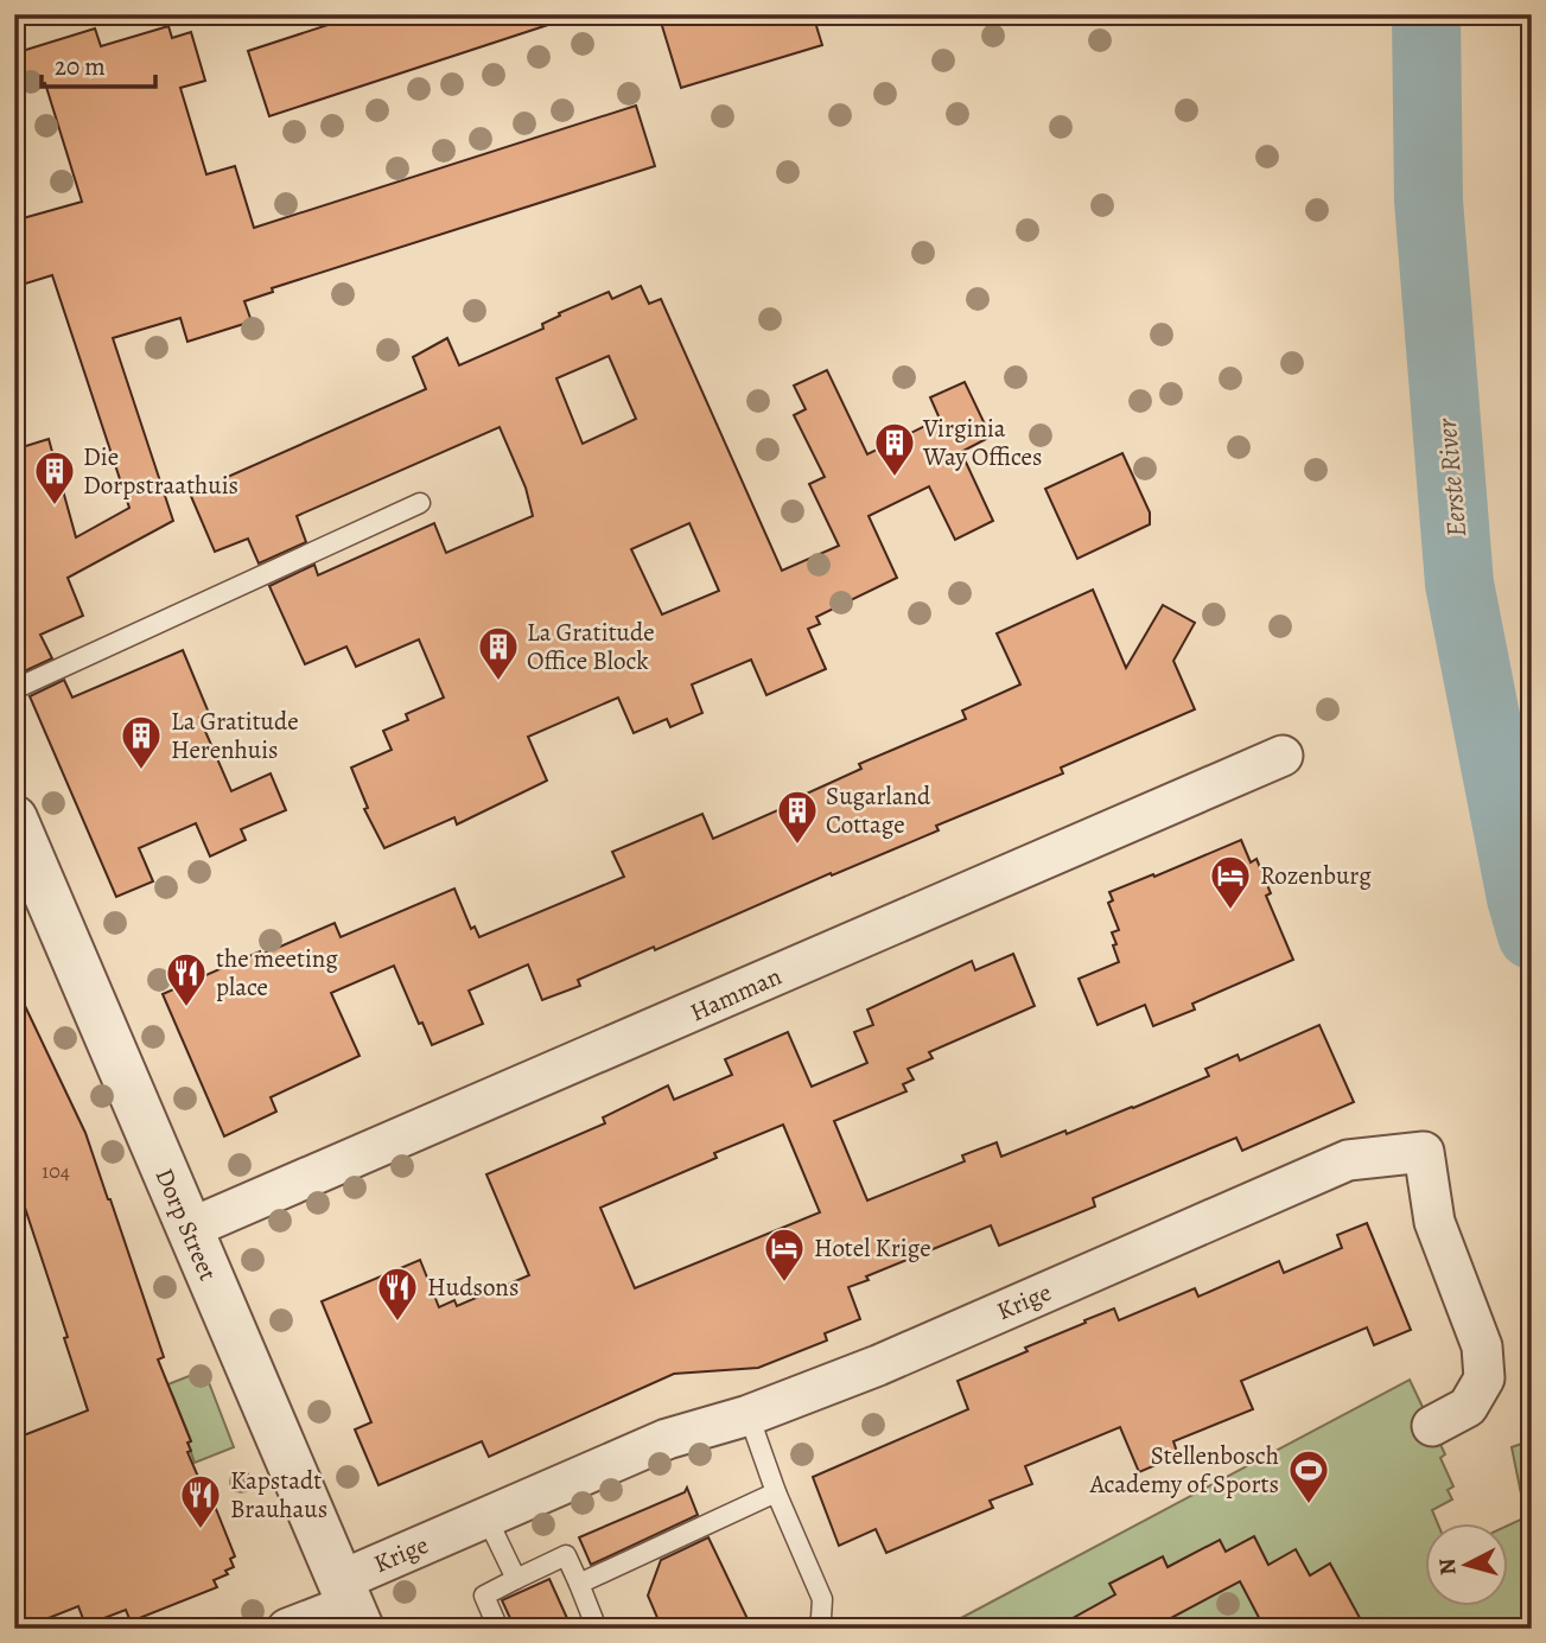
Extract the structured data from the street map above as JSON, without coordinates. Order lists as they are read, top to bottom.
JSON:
{
  "streets": {
    "street": ["Hamman", "Dorp Street", "Krige"]
  },
  "crossings": [
    ["Hamman", "Dorp Street"],
    ["Dorp Street", "Krige"]
  ],
  "water": ["Eerste River"],
  "places": {
    "building": [
      "Virginia Way Offices",
      "Die Dorpstraathuis",
      "La Gratitude Office Block",
      "La Gratitude Herenhuis",
      "Sugarland Cottage"
    ],
    "hotel": ["Rozenburg", "Hotel Krige"],
    "restaurant": ["the meeting place", "Hudsons", "Kapstadt Brauhaus"],
    "sports": ["Stellenbosch Academy of Sports"]
  },
  "house_numbers": ["104"],
  "scale_bar": "20 m",
  "north": "left"
}
